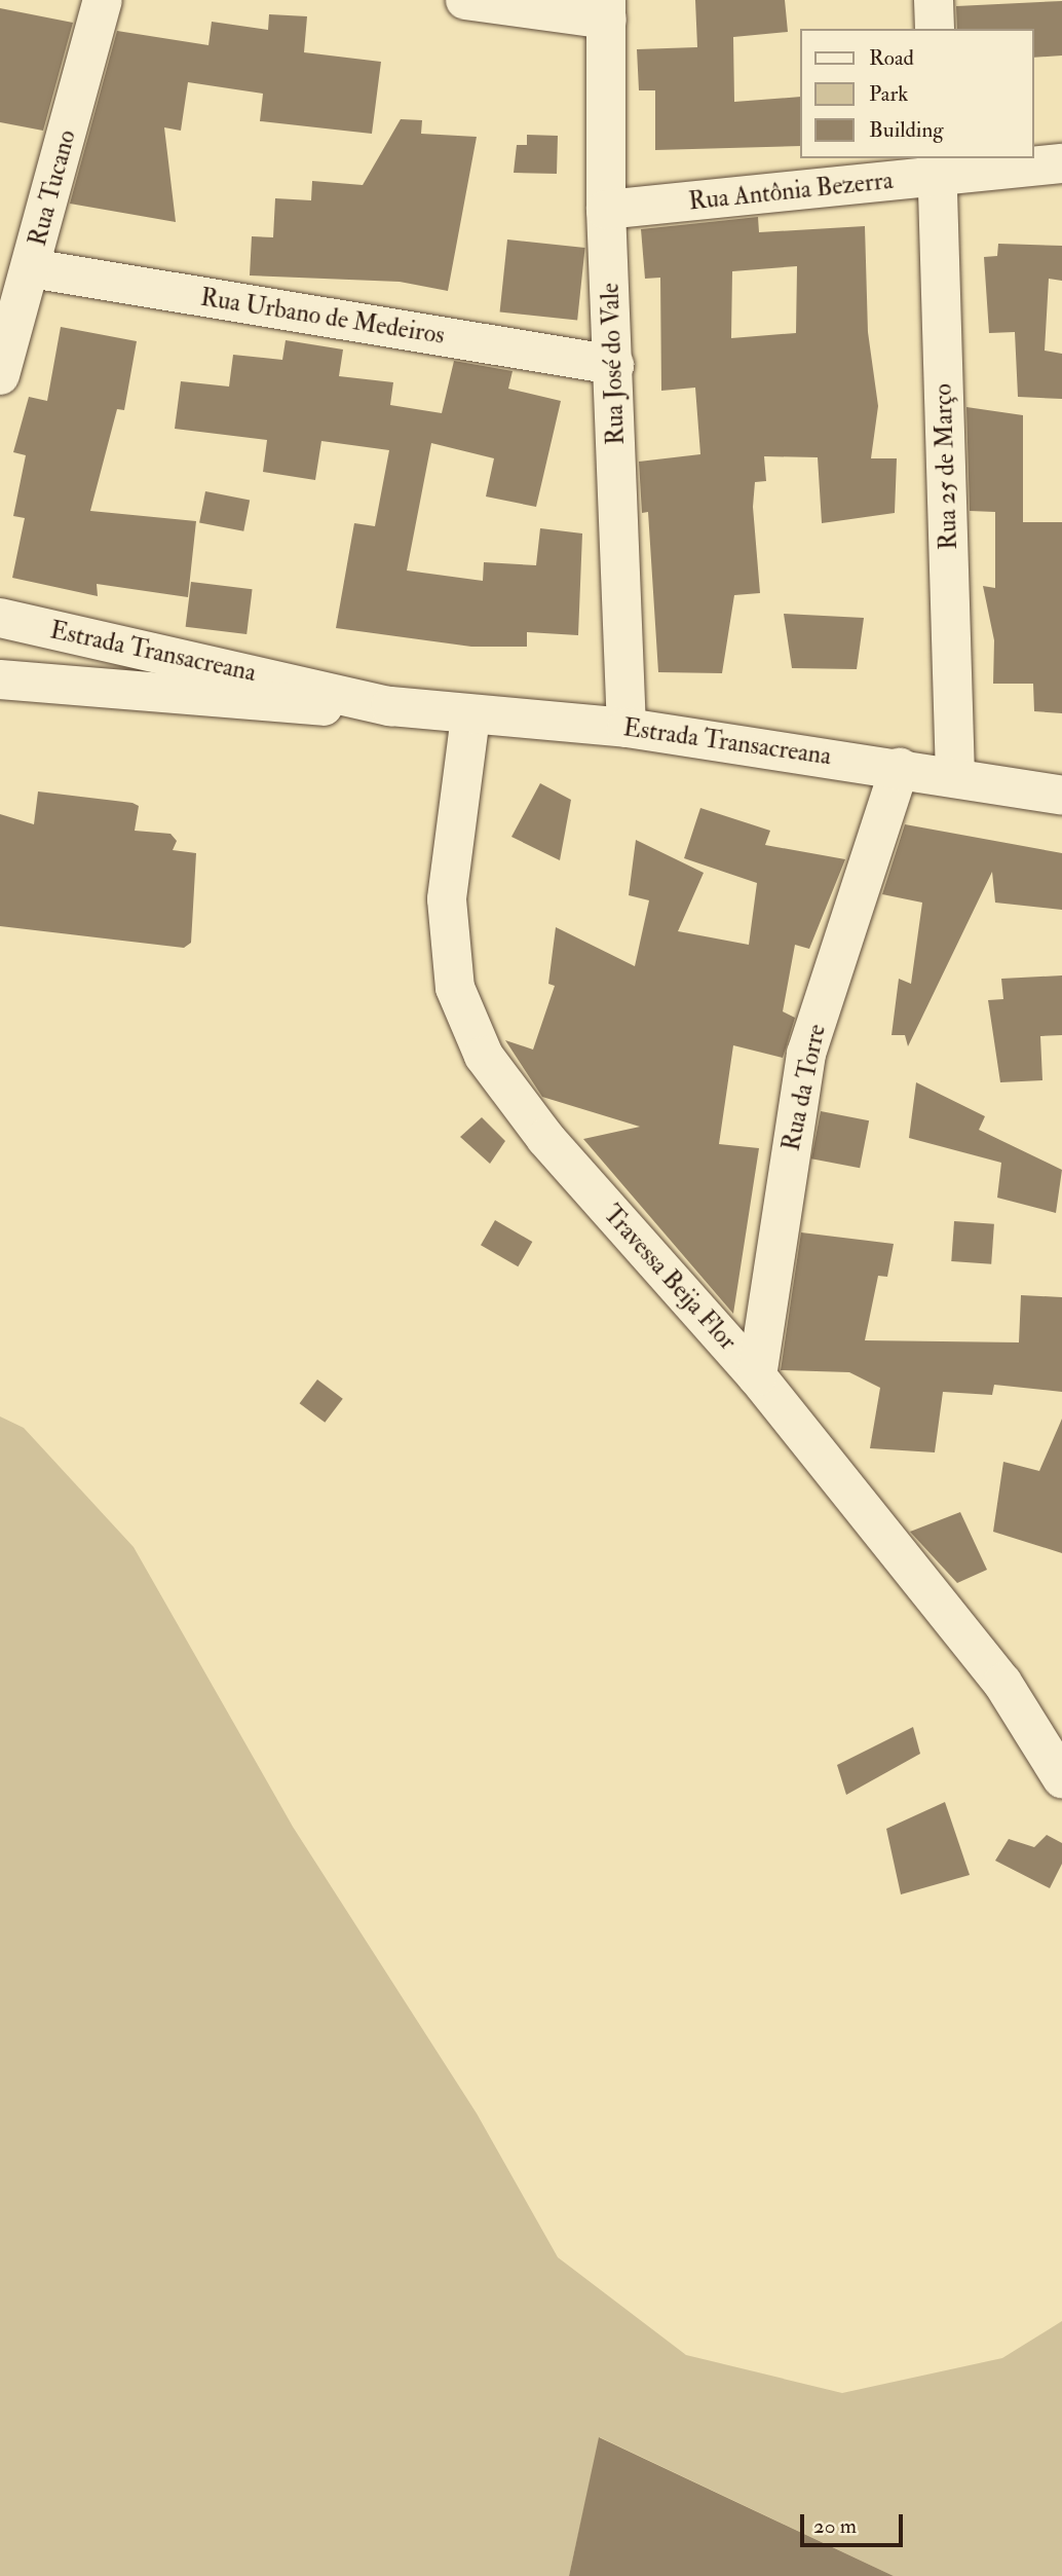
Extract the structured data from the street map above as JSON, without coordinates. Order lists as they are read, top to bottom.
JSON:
{
  "streets": {
    "street": [
      "Rua Tucano",
      "Rua Antônia Bezerra",
      "Rua Urbano de Medeiros",
      "Rua José do Vale",
      "Rua 25 de Março",
      "Estrada Transacreana",
      "Rua da Torre",
      "Travessa Beija Flor"
    ]
  },
  "crossings": [
    ["Rua Tucano", "Rua Urbano de Medeiros"],
    ["Rua Antônia Bezerra", "Rua José do Vale"],
    ["Rua Antônia Bezerra", "Rua 25 de Março"],
    ["Rua Urbano de Medeiros", "Rua José do Vale"],
    ["Rua José do Vale", "Estrada Transacreana"],
    ["Rua 25 de Março", "Estrada Transacreana"],
    ["Estrada Transacreana", "Rua da Torre"],
    ["Estrada Transacreana", "Travessa Beija Flor"],
    ["Rua da Torre", "Travessa Beija Flor"]
  ],
  "legend": ["Road", "Park", "Building"],
  "scale_bar": "20 m"
}
